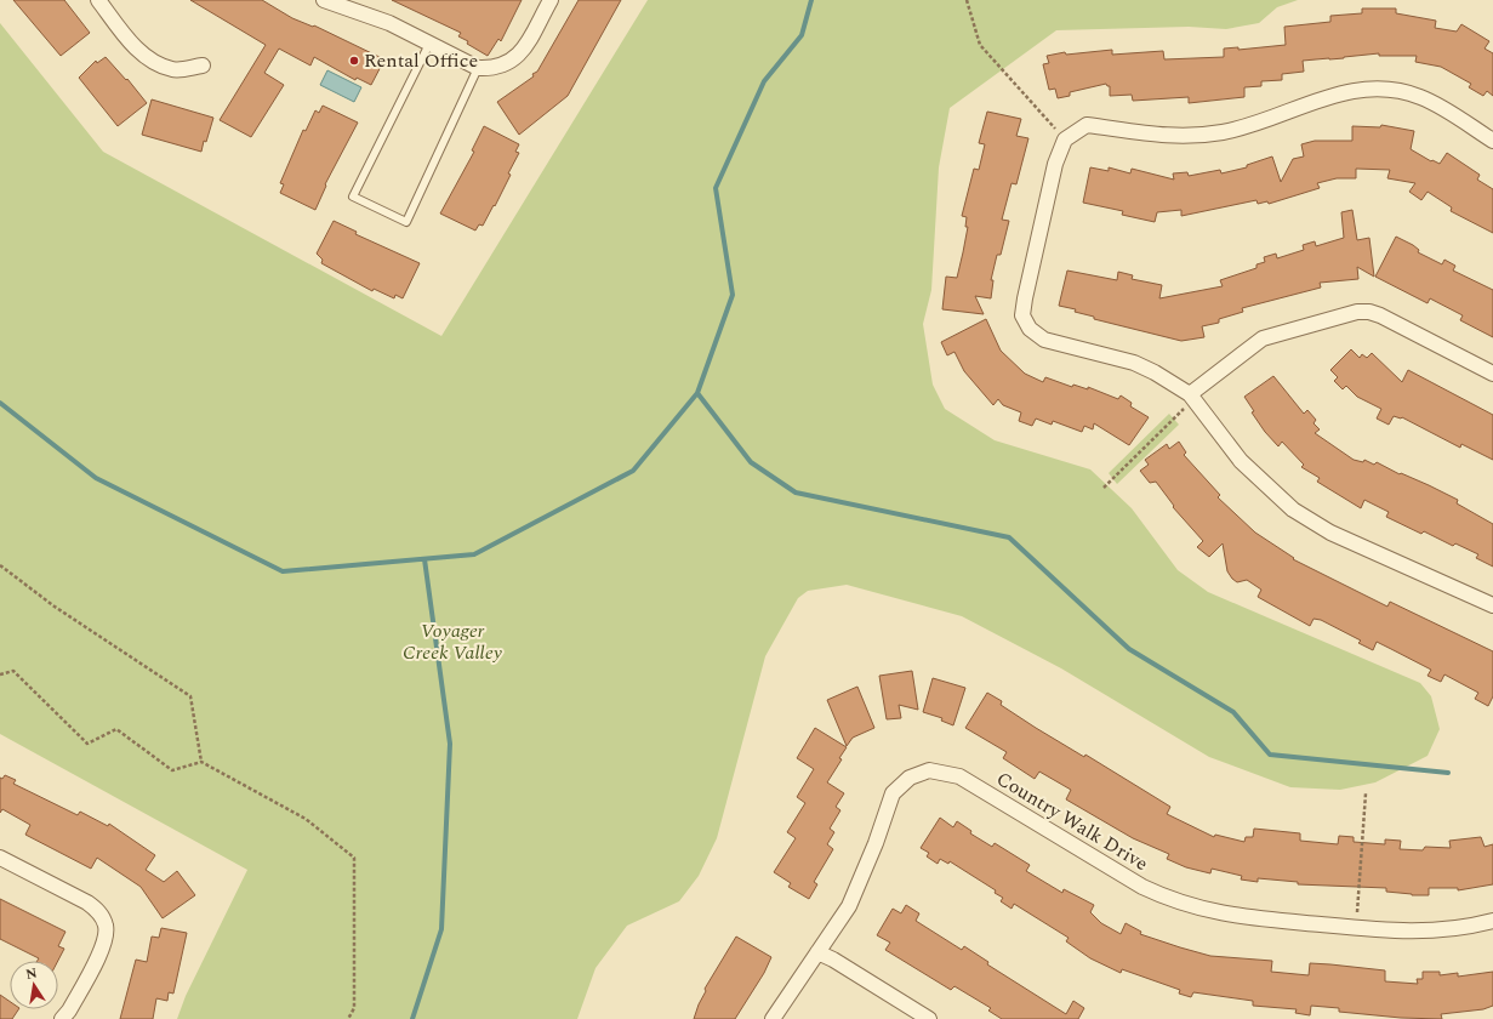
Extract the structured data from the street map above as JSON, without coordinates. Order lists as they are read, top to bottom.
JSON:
{
  "streets": {
    "street": ["Country Walk Drive"]
  },
  "parks": ["Voyager Creek Valley"],
  "places": ["Rental Office"],
  "north": "top"
}
